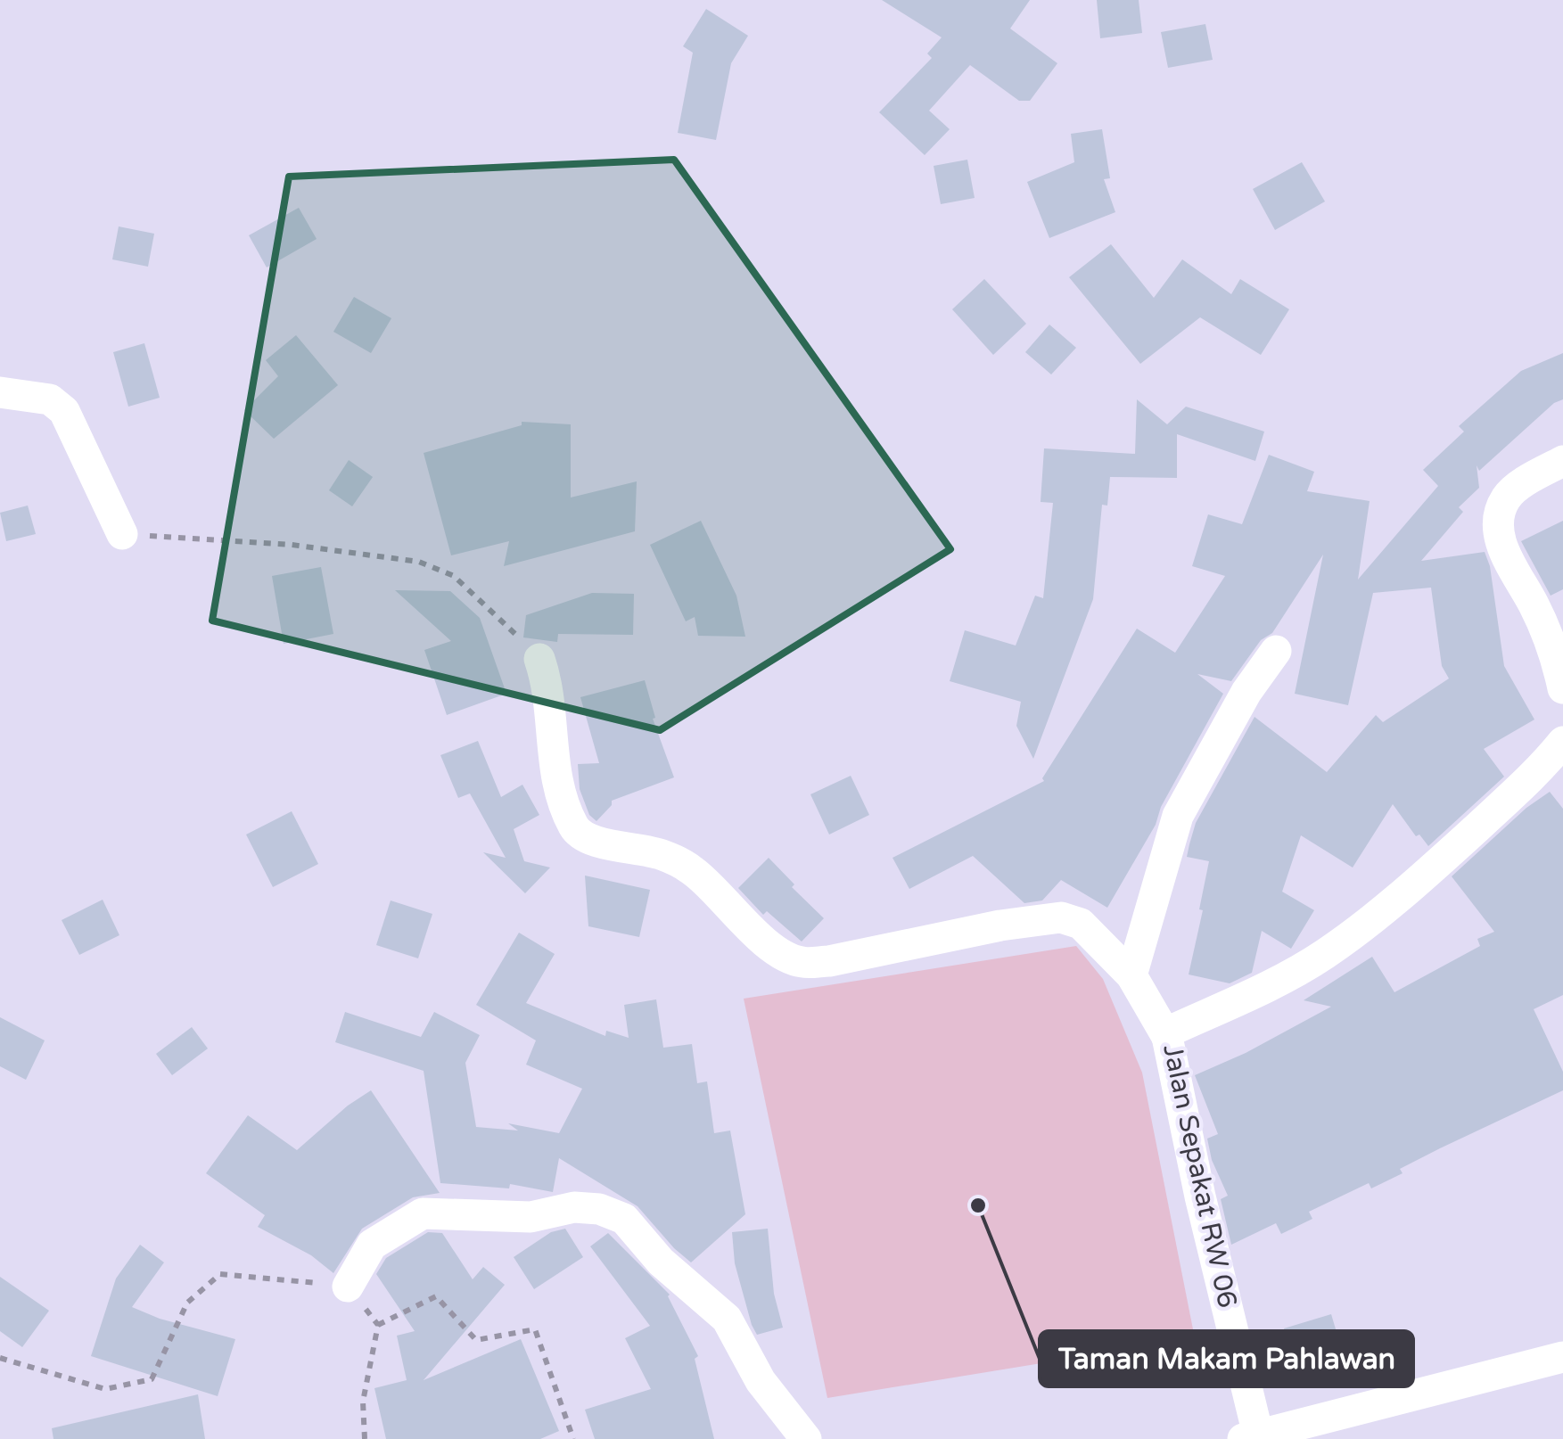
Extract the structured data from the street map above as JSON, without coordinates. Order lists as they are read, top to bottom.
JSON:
{
  "streets": {
    "street": ["Jalan Sepakat RW 06"]
  },
  "places": ["Taman Makam Pahlawan"]
}
